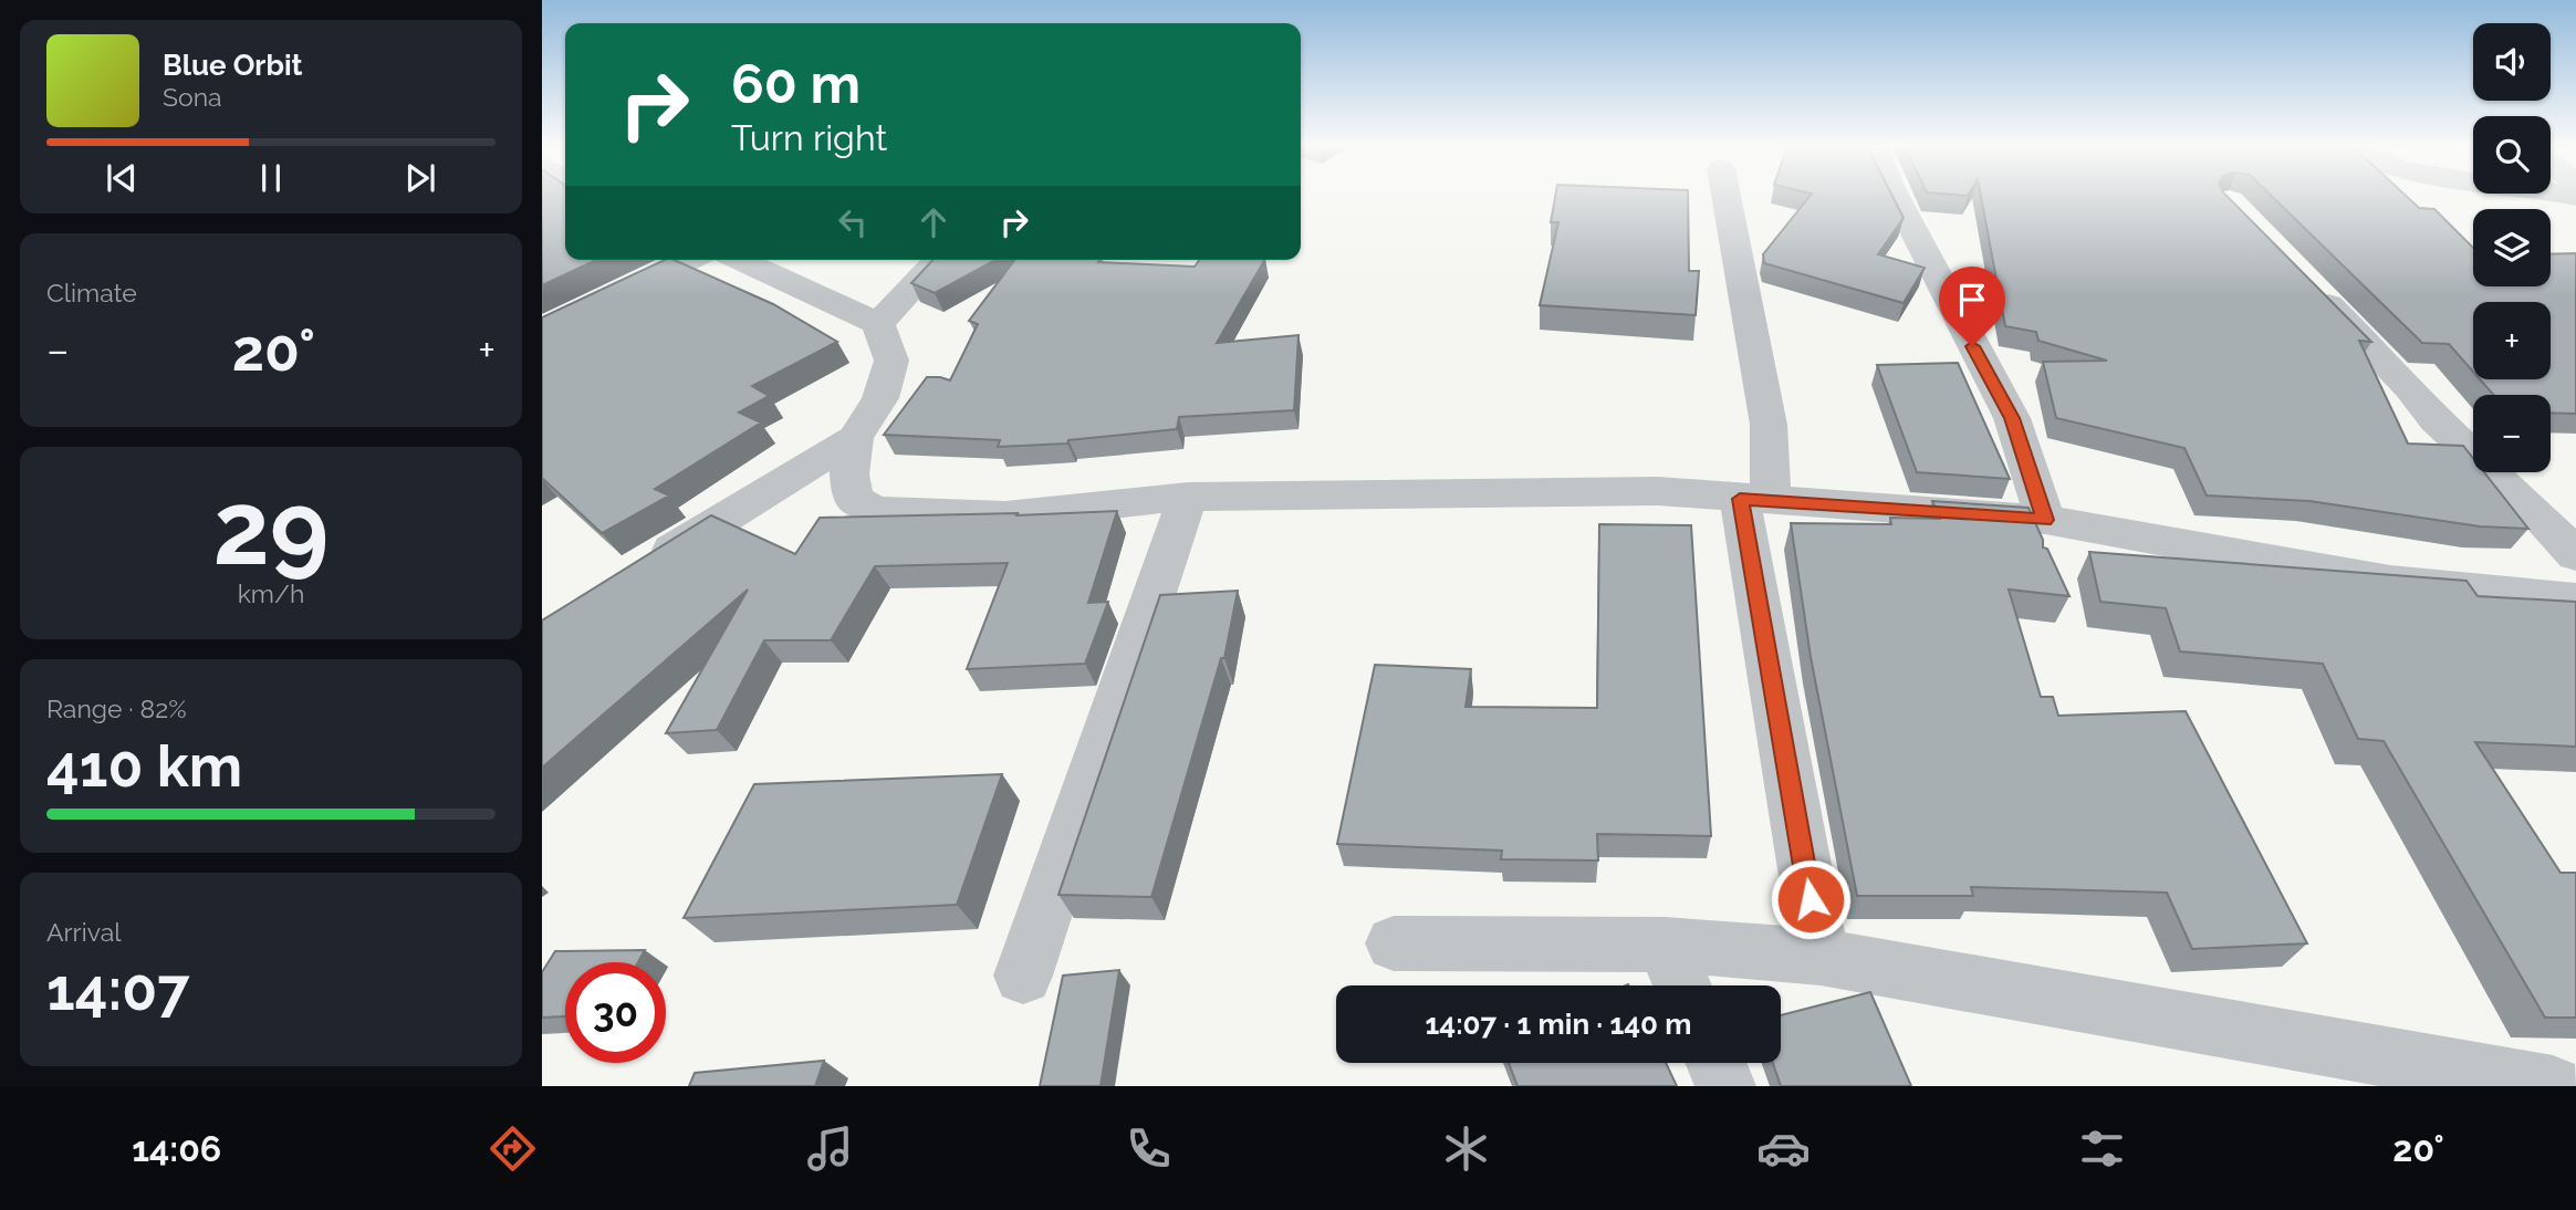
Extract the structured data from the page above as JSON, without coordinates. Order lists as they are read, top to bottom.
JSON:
{
  "page": {
    "map_buttons": ["+", "−"],
    "turn": ["60 m", "Turn right"],
    "song": ["Blue Orbit", "Sona"],
    "tile": [
      "Climate",
      ["29", "km/h"],
      ["Range · 82%", "410 km"],
      ["Arrival", "14:07"]
    ],
    "heat": ["−", "20°", "+"],
    "limit": "30",
    "trip": "14:07 · 1 min · 140 m",
    "tabs": ["14:06", "20°"]
  }
}
